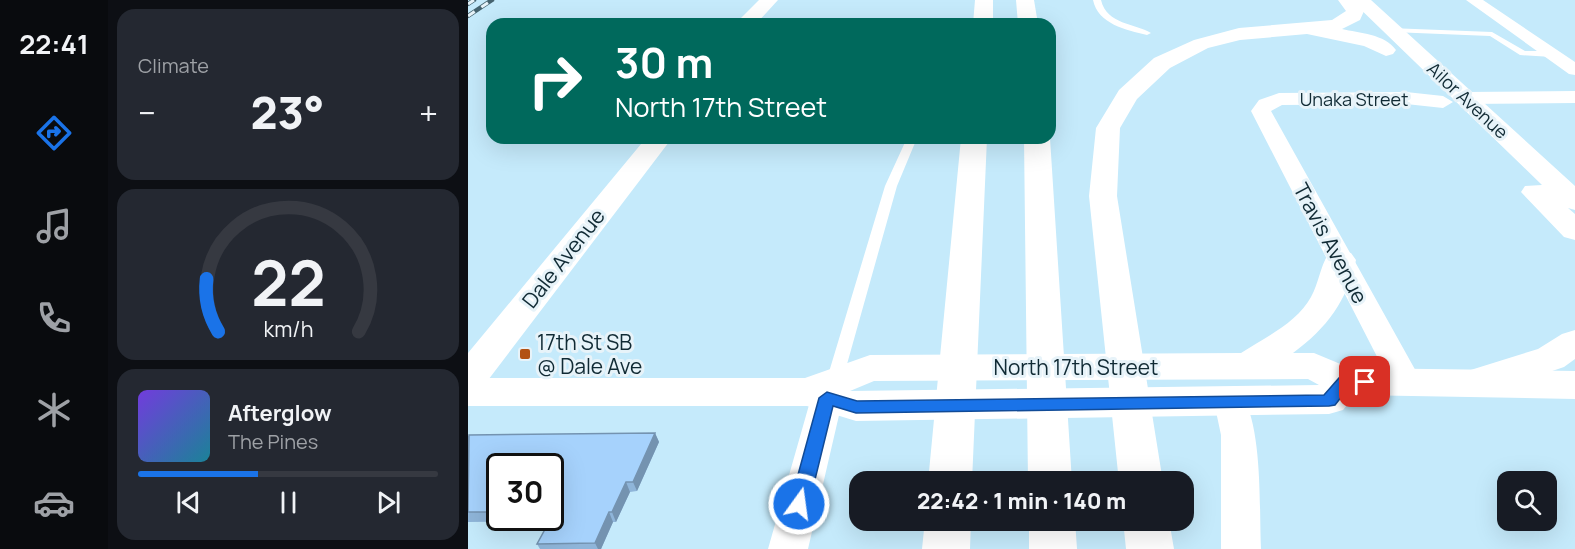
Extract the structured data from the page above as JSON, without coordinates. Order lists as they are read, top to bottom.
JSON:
{
  "streets": {
    "main road": ["Ailor Avenue", "Dale Avenue", "North 17th Street"],
    "street": ["Unaka Street", "Travis Avenue"]
  },
  "crossings": [
    ["Unaka Street", "Ailor Avenue"],
    ["Unaka Street", "Travis Avenue"],
    ["Travis Avenue", "North 17th Street"]
  ],
  "places": {
    "transit": ["17th St SB @ Dale Ave"]
  },
  "page": {
    "tabs": "22:41",
    "tile": "Climate",
    "turn": ["30 m", "North 17th Street"],
    "heat": ["−", "23°", "+"],
    "song": ["Afterglow", "The Pines"],
    "limit": "30",
    "trip": "22:42 · 1 min · 140 m",
    "gauge": ["22", "km/h"]
  }
}
